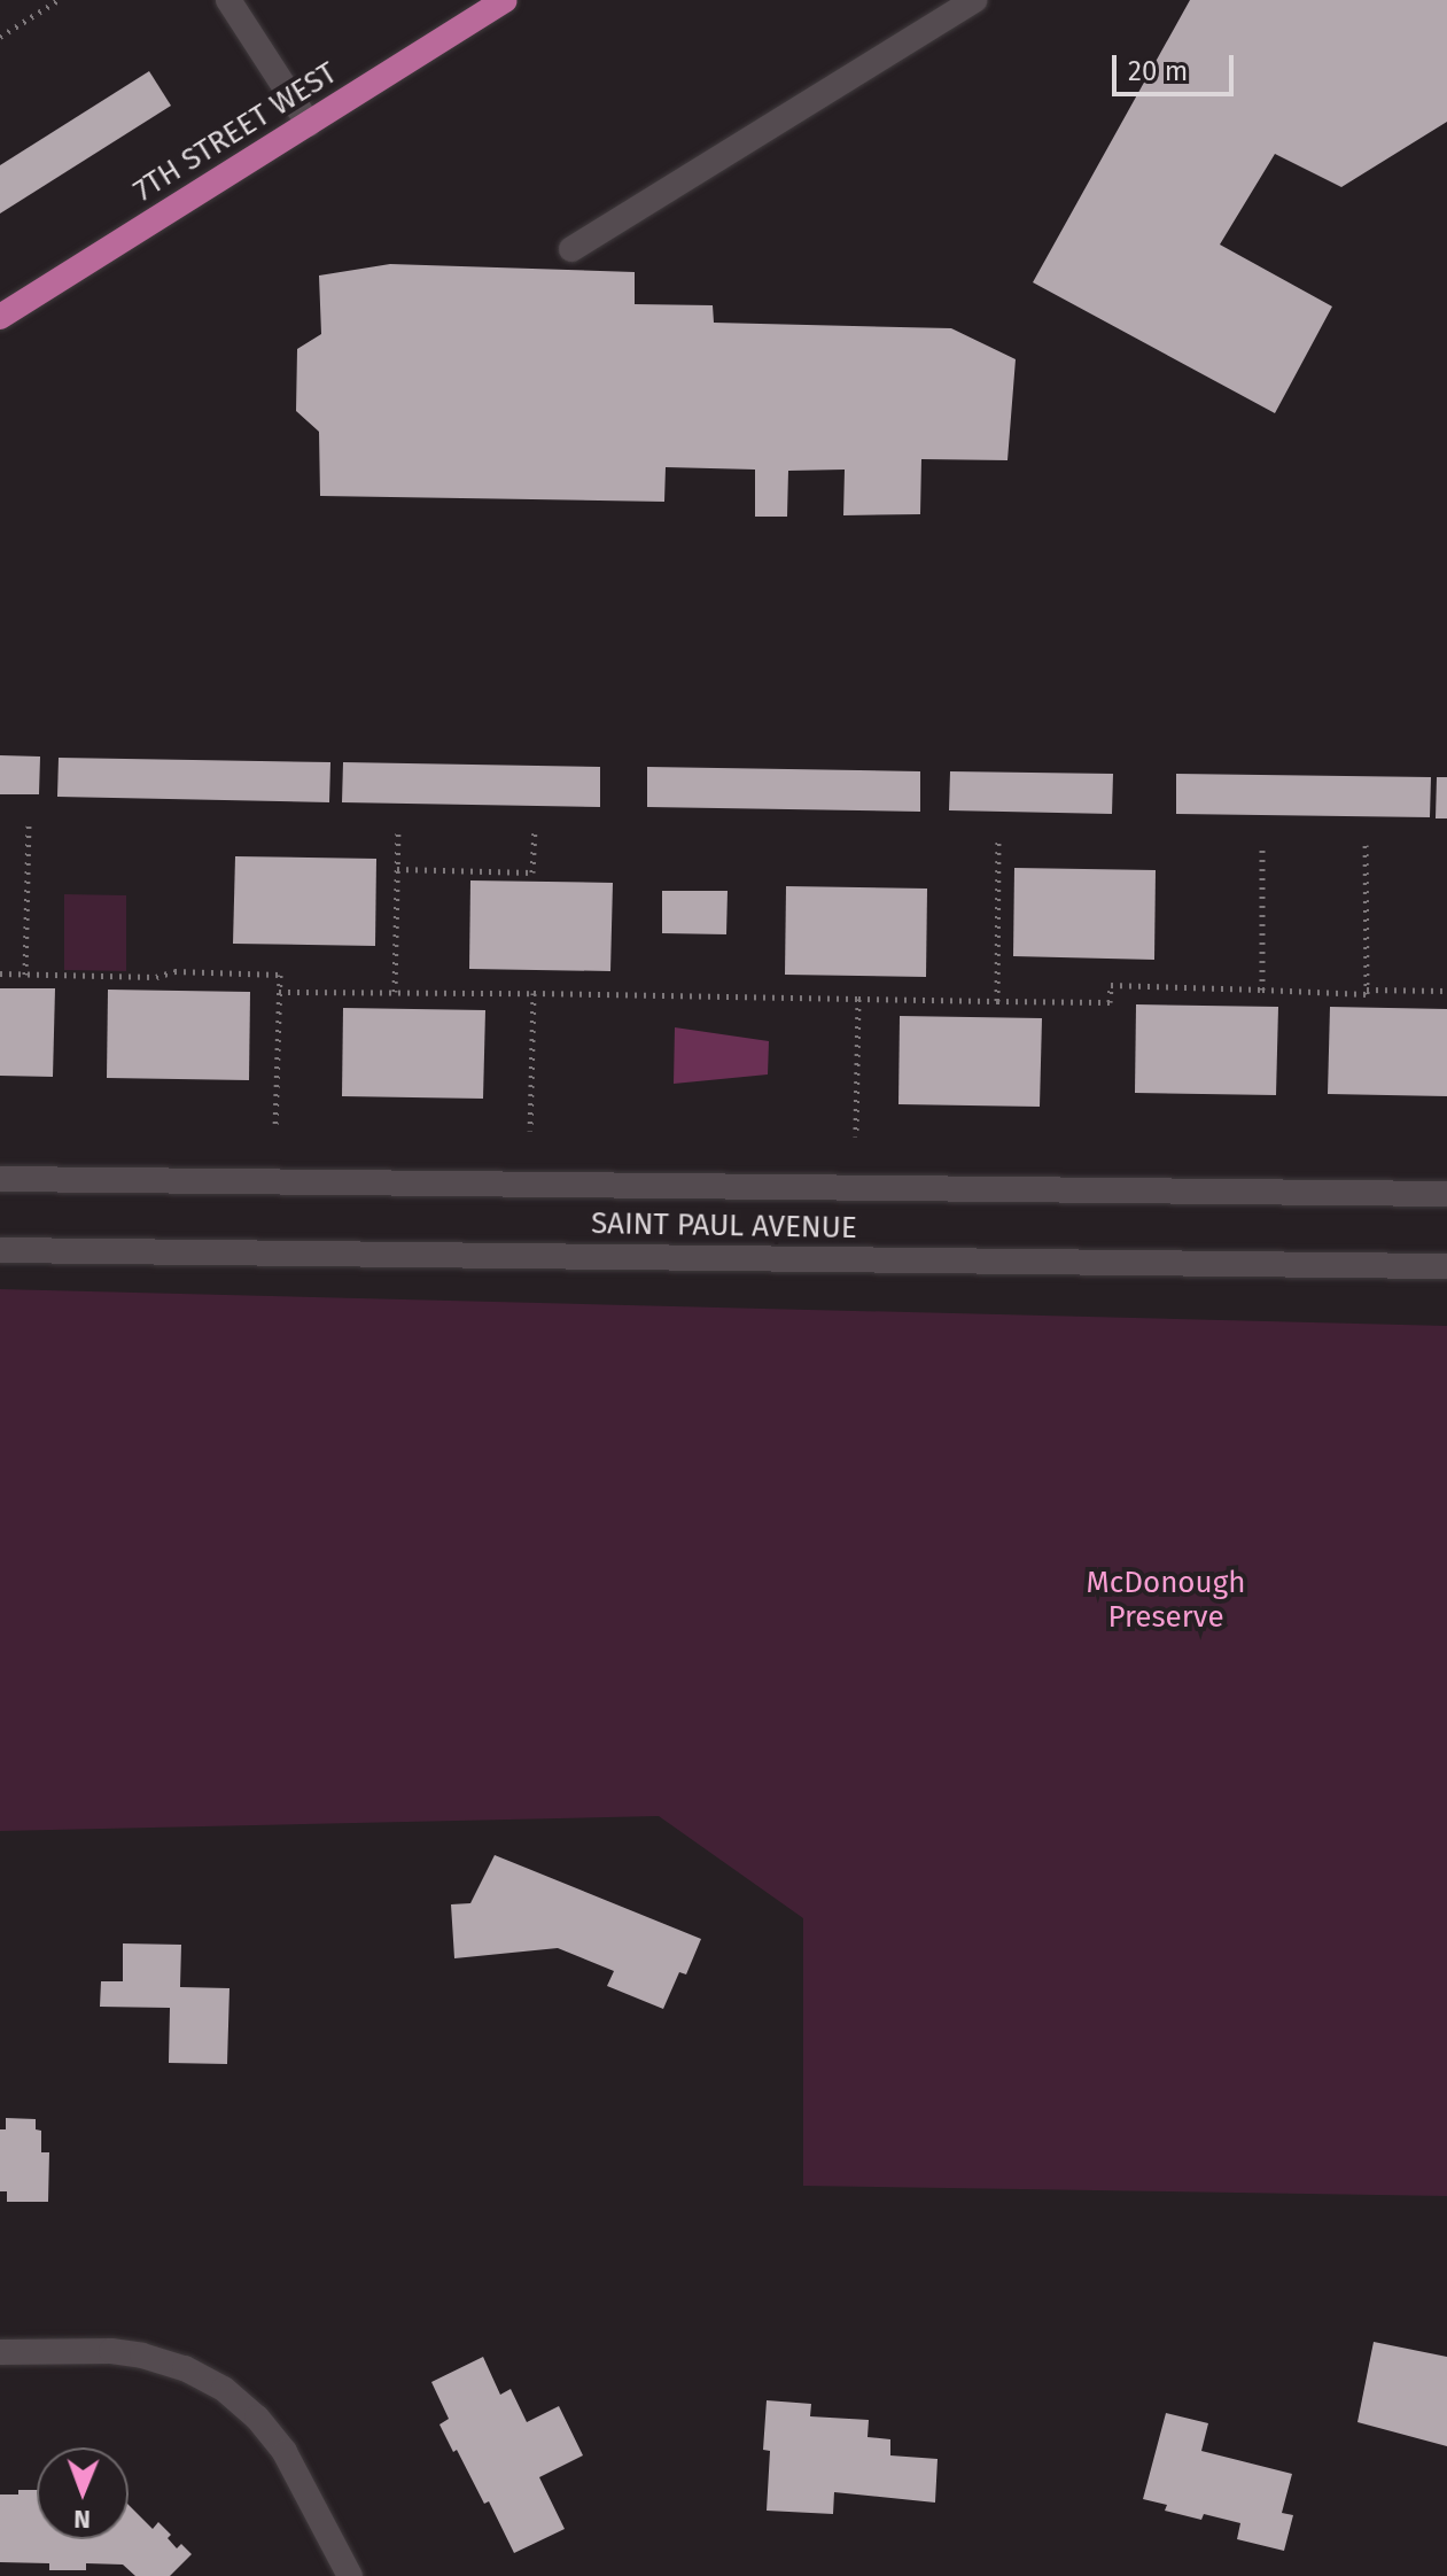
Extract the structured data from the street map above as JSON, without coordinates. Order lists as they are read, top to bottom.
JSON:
{
  "streets": {
    "main road": ["7TH STREET WEST"],
    "street": ["SAINT PAUL AVENUE"]
  },
  "parks": ["McDonough Preserve"],
  "scale_bar": "20 m",
  "north": "bottom"
}
